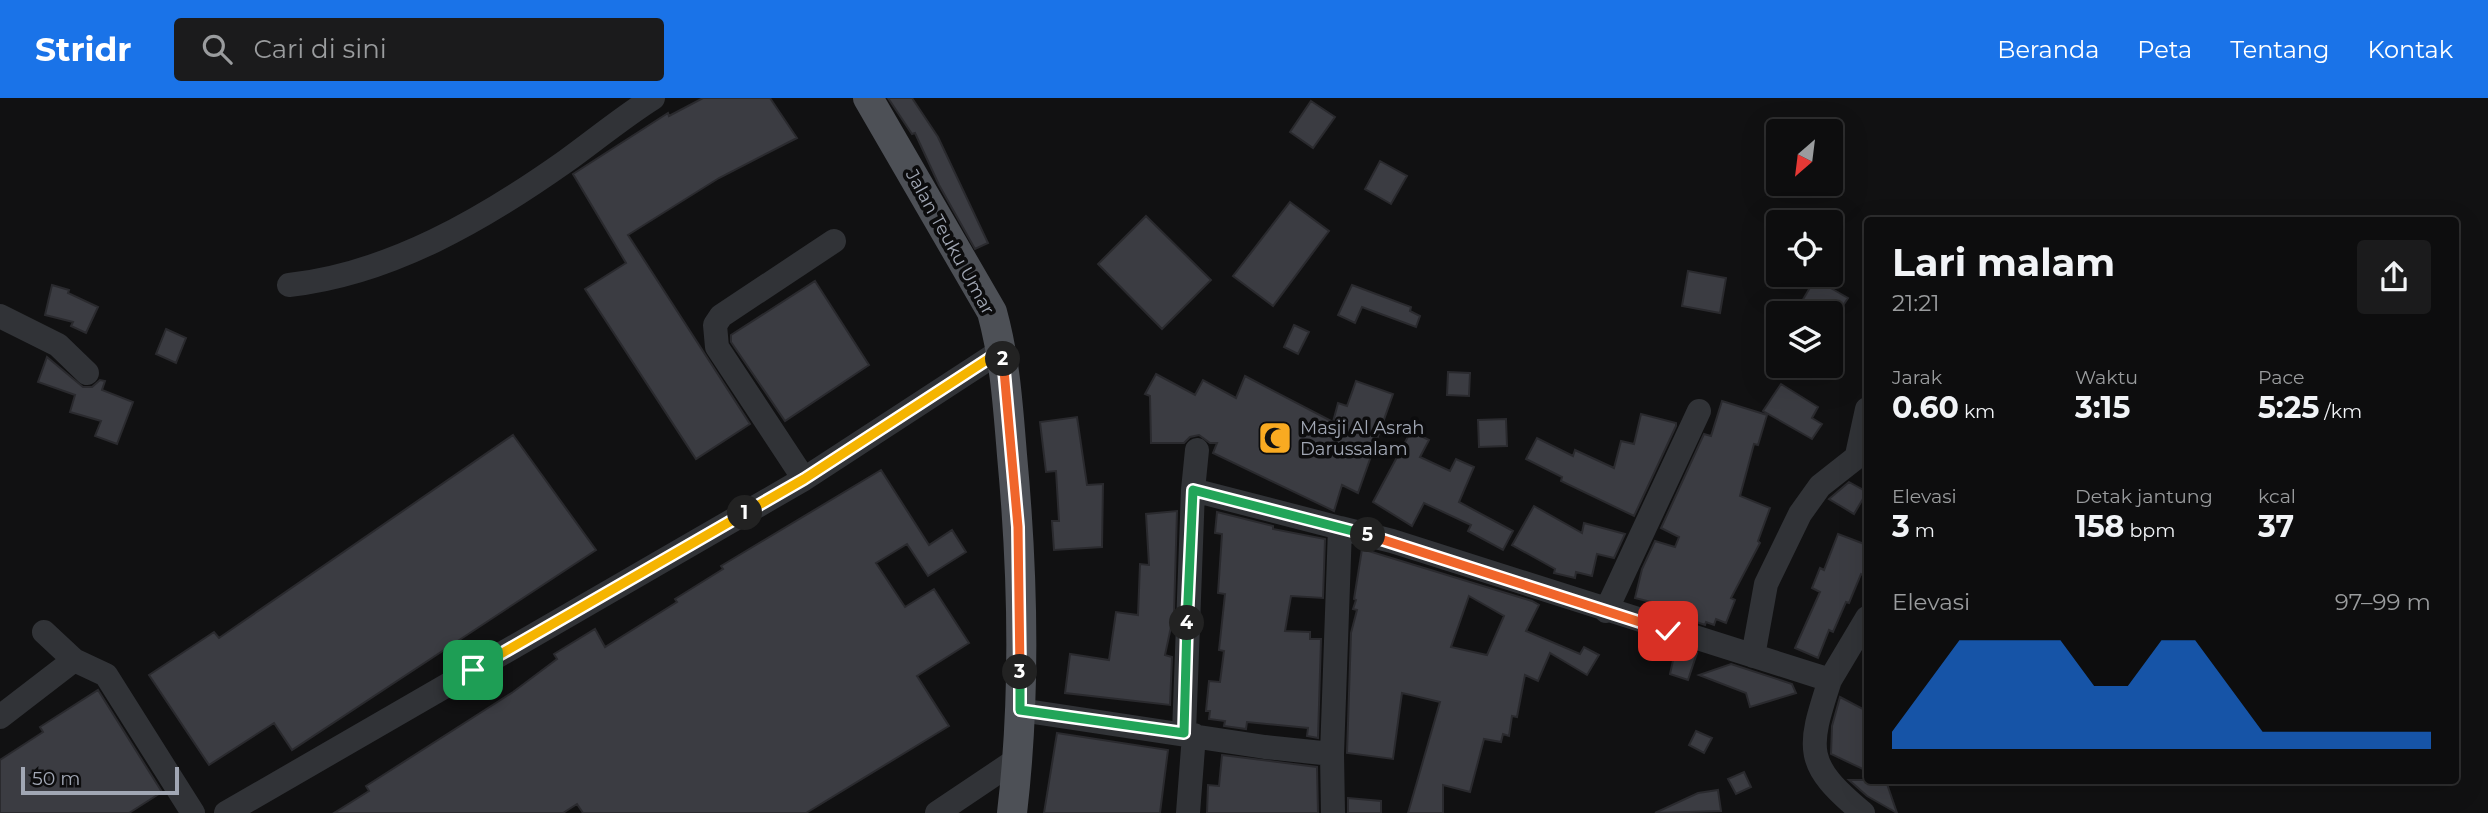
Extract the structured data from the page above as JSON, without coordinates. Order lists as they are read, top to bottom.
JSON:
{
  "streets": {
    "main road": ["Jalan Teuku Umar"]
  },
  "places": {
    "mosque": ["Masji Al Asrah Darussalam"]
  },
  "scale_bar": "50 m",
  "north": "bottom left",
  "page": {
    "header": "Stridr",
    "search": "Cari di sini",
    "nav": [
      "Beranda",
      "Peta",
      "Tentang",
      "Kontak"
    ],
    "heading": ["Lari malam", "21:21"],
    "stats": [
      ["Jarak", "0.60 km"],
      ["Waktu", "3:15"],
      ["Pace", "5:25 /km"],
      ["Elevasi", "3 m"],
      ["Detak jantung", "158 bpm"],
      ["kcal", "37"]
    ],
    "pins": [
      "2",
      "1",
      "5",
      "4",
      "3"
    ],
    "chart": ["Elevasi", "97–99 m"],
    "scale": "50 m"
  }
}
